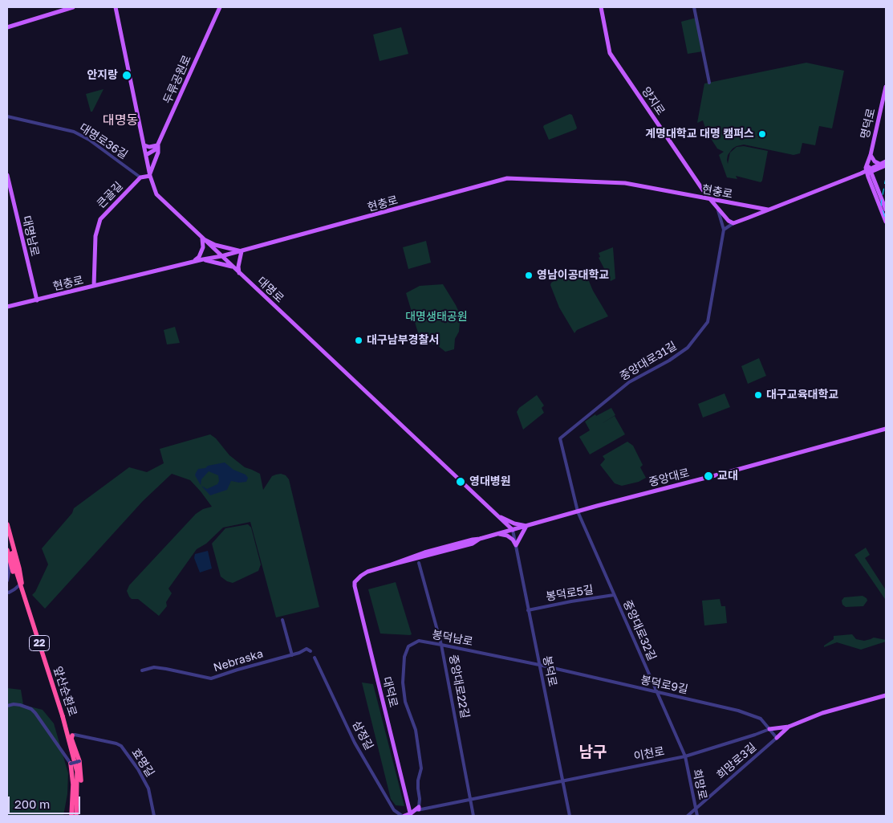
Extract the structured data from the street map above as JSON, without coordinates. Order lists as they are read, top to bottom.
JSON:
{
  "streets": {
    "highway": ["22", "앞산순환로"],
    "main road": [
      "두류공원로",
      "양지로",
      "명덕로",
      "현충로",
      "큰골길",
      "대명남로",
      "대명로",
      "중앙대로31길",
      "중앙대로",
      "대덕로",
      "이천로",
      "희망로3길"
    ],
    "street": [
      "대명로36길",
      "봉덕로5길",
      "중앙대로32길",
      "봉덕남로",
      "Nebraska",
      "봉덕로",
      "봉덕로9길",
      "중앙대로22길",
      "삼정길",
      "효명길",
      "희망로"
    ]
  },
  "crossings": [
    ["두류공원로", "대명로"],
    ["양지로", "현충로"],
    ["양지로", "중앙대로31길"],
    ["대명로36길", "큰골길"],
    ["현충로", "큰골길"],
    ["현충로", "대명남로"],
    ["현충로", "대명로"],
    ["현충로", "중앙대로31길"],
    ["대명로", "중앙대로"],
    ["대명로", "봉덕로"],
    ["중앙대로31길", "중앙대로"],
    ["중앙대로31길", "중앙대로32길"],
    ["중앙대로", "중앙대로32길"],
    ["중앙대로", "봉덕로"],
    ["중앙대로", "대덕로"],
    ["봉덕로5길", "중앙대로32길"],
    ["봉덕로5길", "봉덕로"],
    ["중앙대로32길", "봉덕로9길"],
    ["중앙대로32길", "이천로"],
    ["중앙대로32길", "희망로"],
    ["봉덕남로", "봉덕로"],
    ["봉덕남로", "봉덕로9길"],
    ["봉덕남로", "중앙대로22길"],
    ["봉덕남로", "이천로"],
    ["봉덕로", "봉덕로9길"],
    ["봉덕로", "이천로"],
    ["봉덕로9길", "이천로"],
    ["봉덕로9길", "희망로3길"],
    ["중앙대로22길", "이천로"],
    ["이천로", "희망로3길"],
    ["이천로", "희망로"],
    ["희망로3길", "희망로"]
  ],
  "districts": ["대명동", "남구"],
  "parks": ["대명생태공원"],
  "places": [
    "안지랑",
    "계명대학교 대명 캠퍼스",
    "영남이공대학교",
    "대구남부경찰서",
    "대구교육대학교",
    "교대",
    "영대병원"
  ],
  "scale_bar": "200 m"
}
